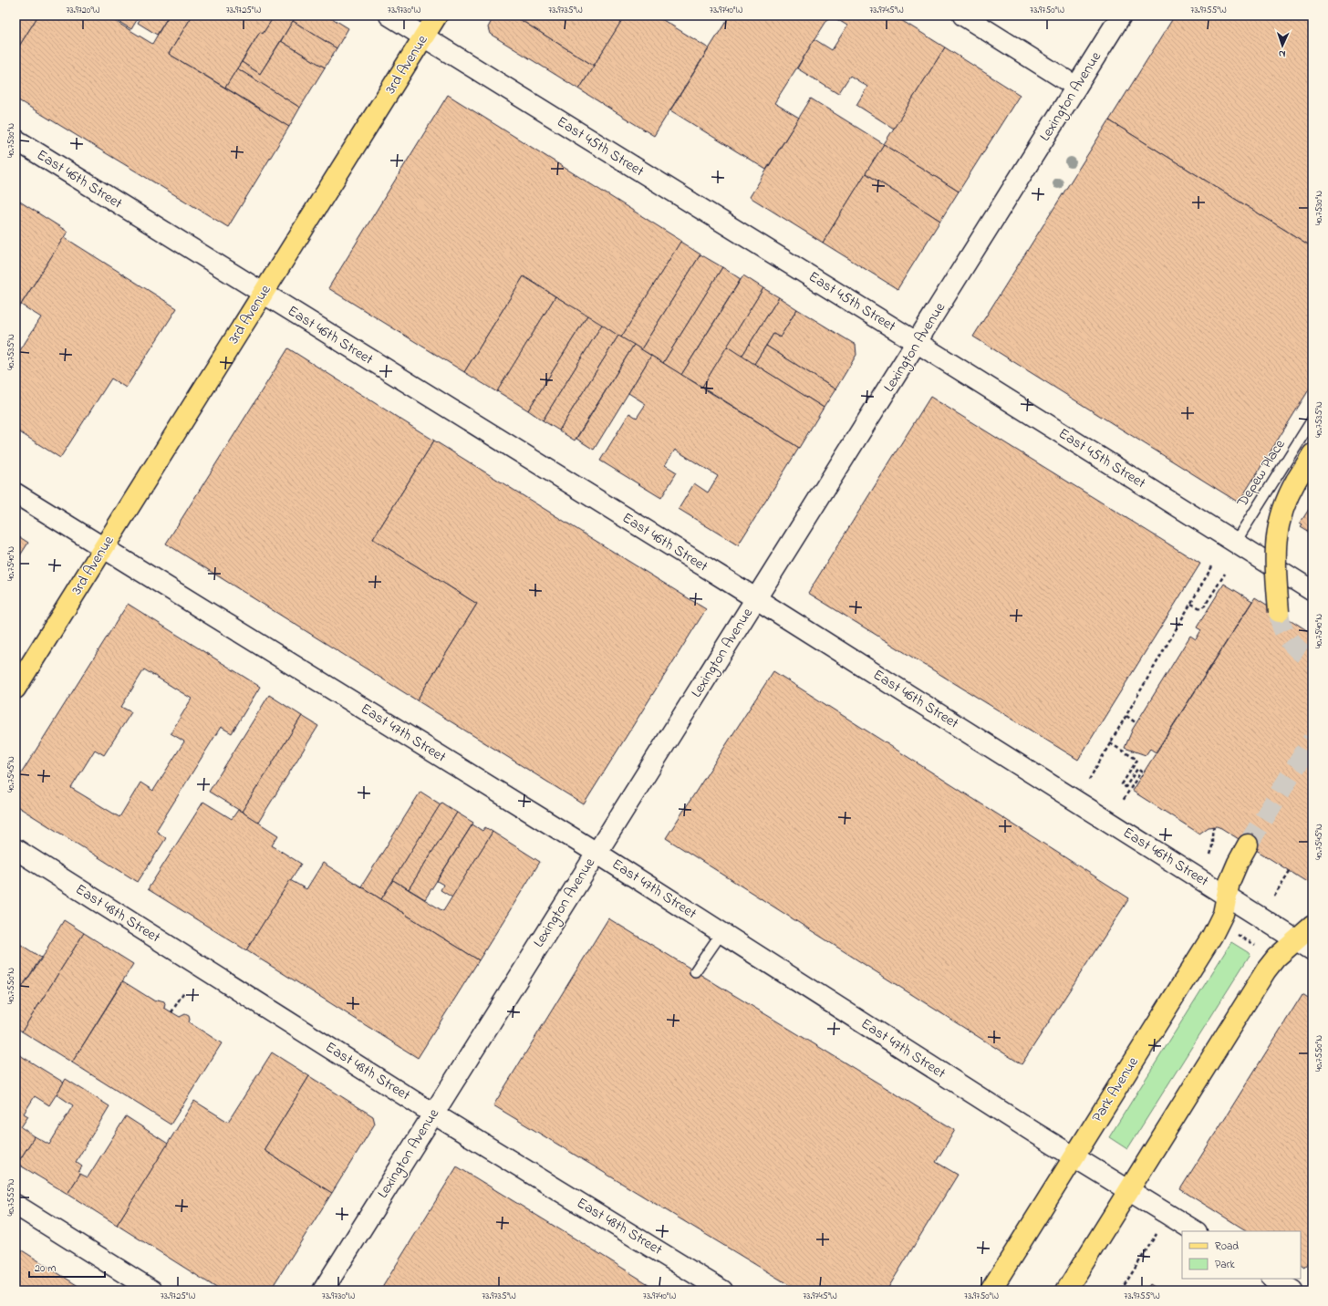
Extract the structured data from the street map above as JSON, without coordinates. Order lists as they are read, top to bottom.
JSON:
{
  "streets": {
    "main road": [
      "3rd Avenue",
      "Lexington Avenue",
      "East 45th Street",
      "East 46th Street",
      "East 47th Street",
      "East 48th Street",
      "Park Avenue"
    ],
    "lane": ["Depew Place"]
  },
  "crossings": [
    ["3rd Avenue", "East 45th Street"],
    ["3rd Avenue", "East 46th Street"],
    ["3rd Avenue", "East 47th Street"],
    ["Lexington Avenue", "East 45th Street"],
    ["Lexington Avenue", "East 46th Street"],
    ["Lexington Avenue", "East 47th Street"],
    ["Lexington Avenue", "East 48th Street"],
    ["East 45th Street", "Depew Place"],
    ["East 46th Street", "Park Avenue"],
    ["East 47th Street", "Park Avenue"]
  ],
  "legend": ["Road", "Park"],
  "scale_bar": "20 m",
  "north": "bottom",
  "coordinates": [
    "73.9720°W",
    "73.9725°W",
    "73.9730°W",
    "73.9735°W",
    "73.9740°W",
    "73.9745°W",
    "73.9750°W",
    "73.9755°W",
    "40.7530°N",
    "40.7535°N",
    "40.7540°N",
    "40.7545°N",
    "40.7550°N",
    "40.7555°N"
  ]
}
